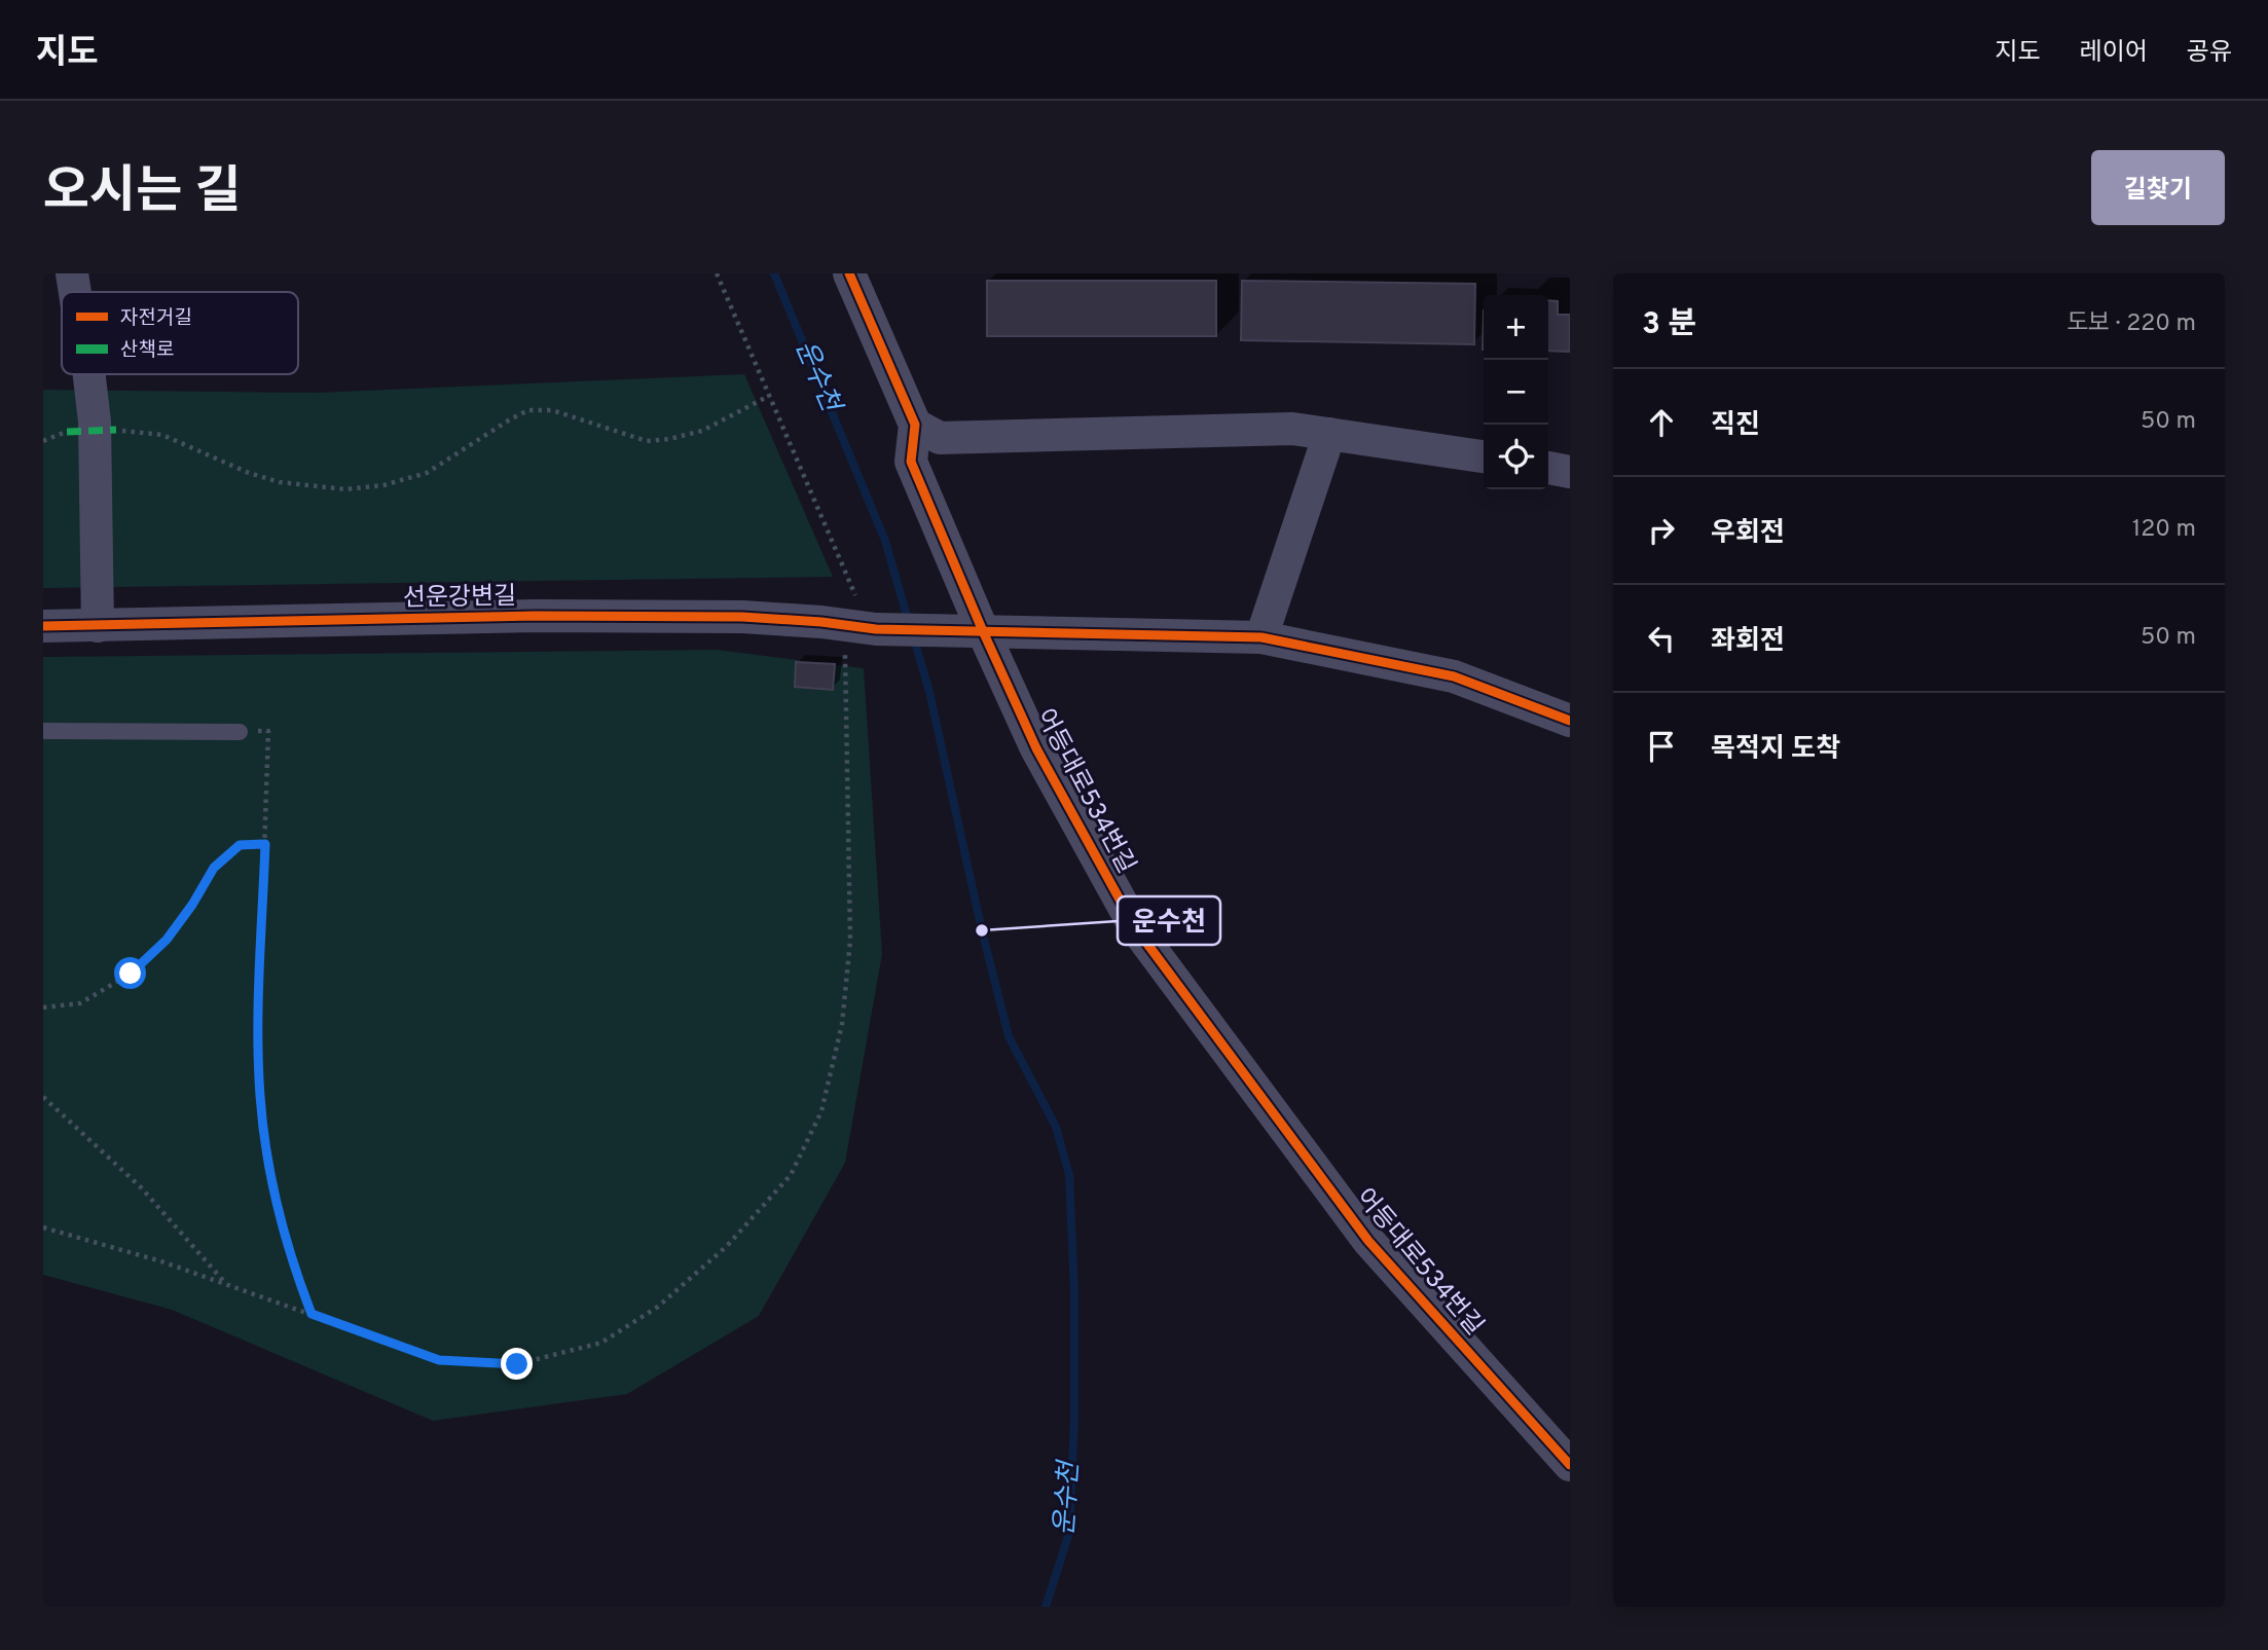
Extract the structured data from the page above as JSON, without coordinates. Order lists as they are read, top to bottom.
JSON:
{
  "streets": {
    "street": ["선운강변길", "어등대로534번길"]
  },
  "crossings": [
    ["선운강변길", "어등대로534번길"]
  ],
  "water": ["운수천"],
  "places": ["운수천"],
  "legend": ["자전거길", "산책로"],
  "page": {
    "header": "지도",
    "nav": ["지도", "레이어", "공유"],
    "title": "오시는 길",
    "buttons": "길찾기",
    "heading": ["3 분", "도보 · 220 m"],
    "map_buttons": ["+", "−"],
    "list": [
      ["직진", "50 m"],
      ["우회전", "120 m"],
      ["좌회전", "50 m"],
      "목적지 도착"
    ]
  }
}
